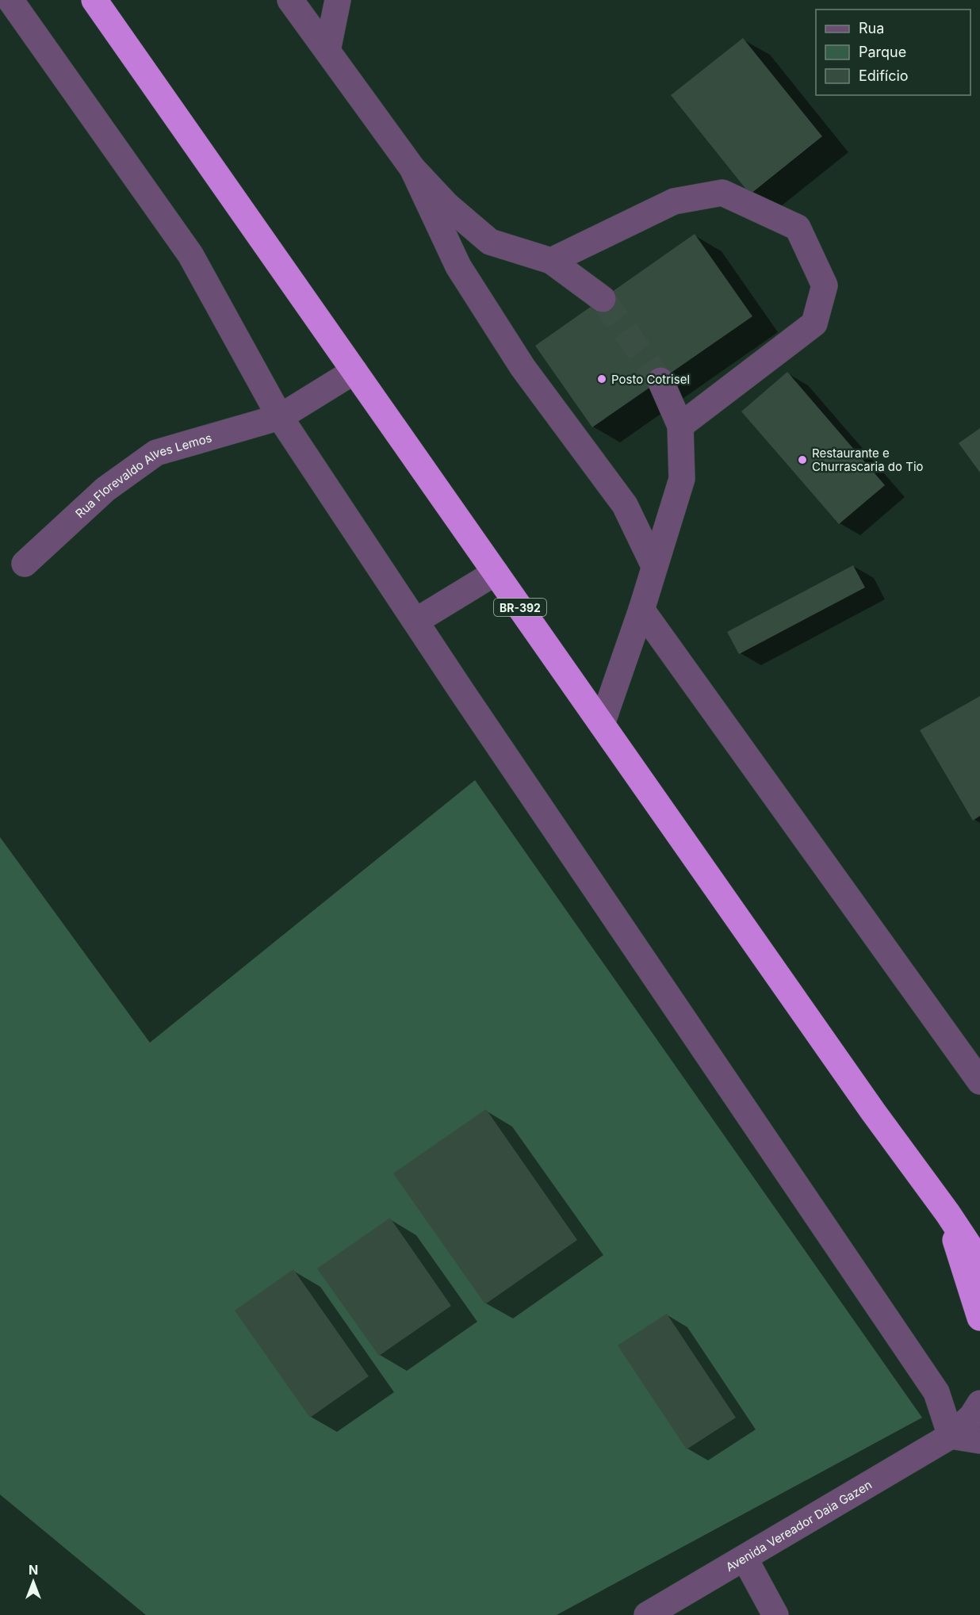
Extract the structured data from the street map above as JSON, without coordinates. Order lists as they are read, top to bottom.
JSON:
{
  "streets": {
    "highway": ["BR-392"],
    "street": ["Rua Florevaldo Alves Lemos", "Avenida Vereador Daia Gazen"]
  },
  "crossings": [
    ["Rua Florevaldo Alves Lemos", "BR-392"]
  ],
  "places": ["Posto Cotrisel", "Restaurante e Churrascaria do Tio"],
  "legend": ["Rua", "Parque", "Edifício"],
  "north": "top"
}
